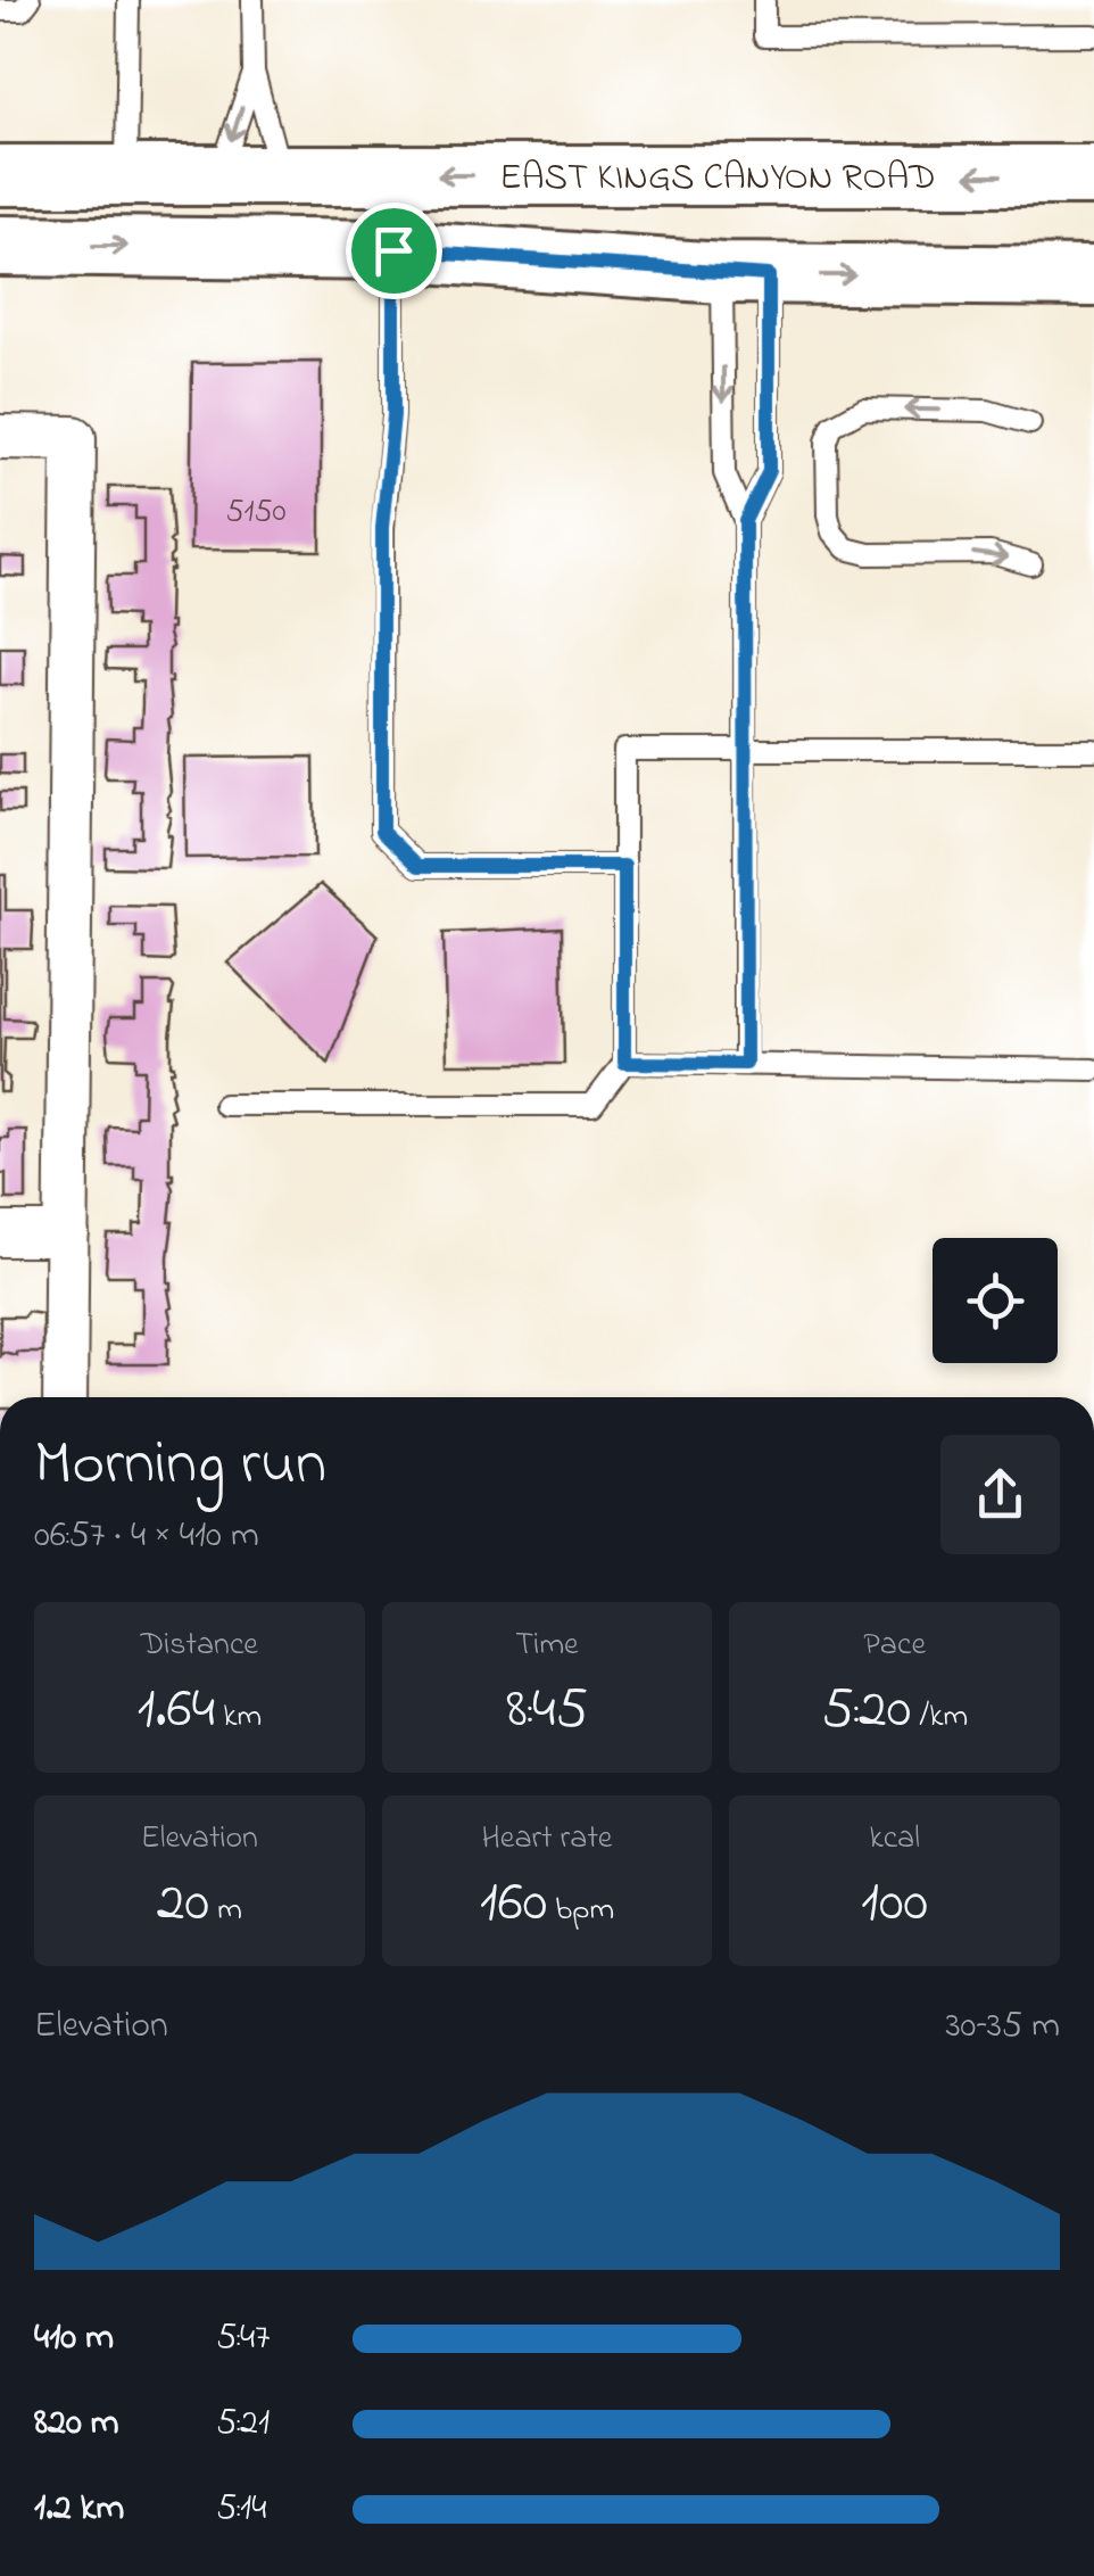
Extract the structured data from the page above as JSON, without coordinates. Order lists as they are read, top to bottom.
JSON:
{
  "streets": {
    "main road": ["EAST KINGS CANYON ROAD"]
  },
  "house_numbers": ["5150"],
  "page": {
    "heading": ["Morning run", "06:57 · 4 × 410 m"],
    "stats": [
      ["Distance", "1.64 km"],
      ["Time", "8:45"],
      ["Pace", "5:20 /km"],
      ["Elevation", "20 m"],
      ["Heart rate", "160 bpm"],
      ["kcal", "100"]
    ],
    "chart": ["Elevation", "30–35 m"],
    "list": [
      {
        "name": "410 m",
        "note": "5:47"
      },
      {
        "name": "820 m",
        "note": "5:21"
      },
      {
        "name": "1.2 km",
        "note": "5:14"
      }
    ]
  }
}
